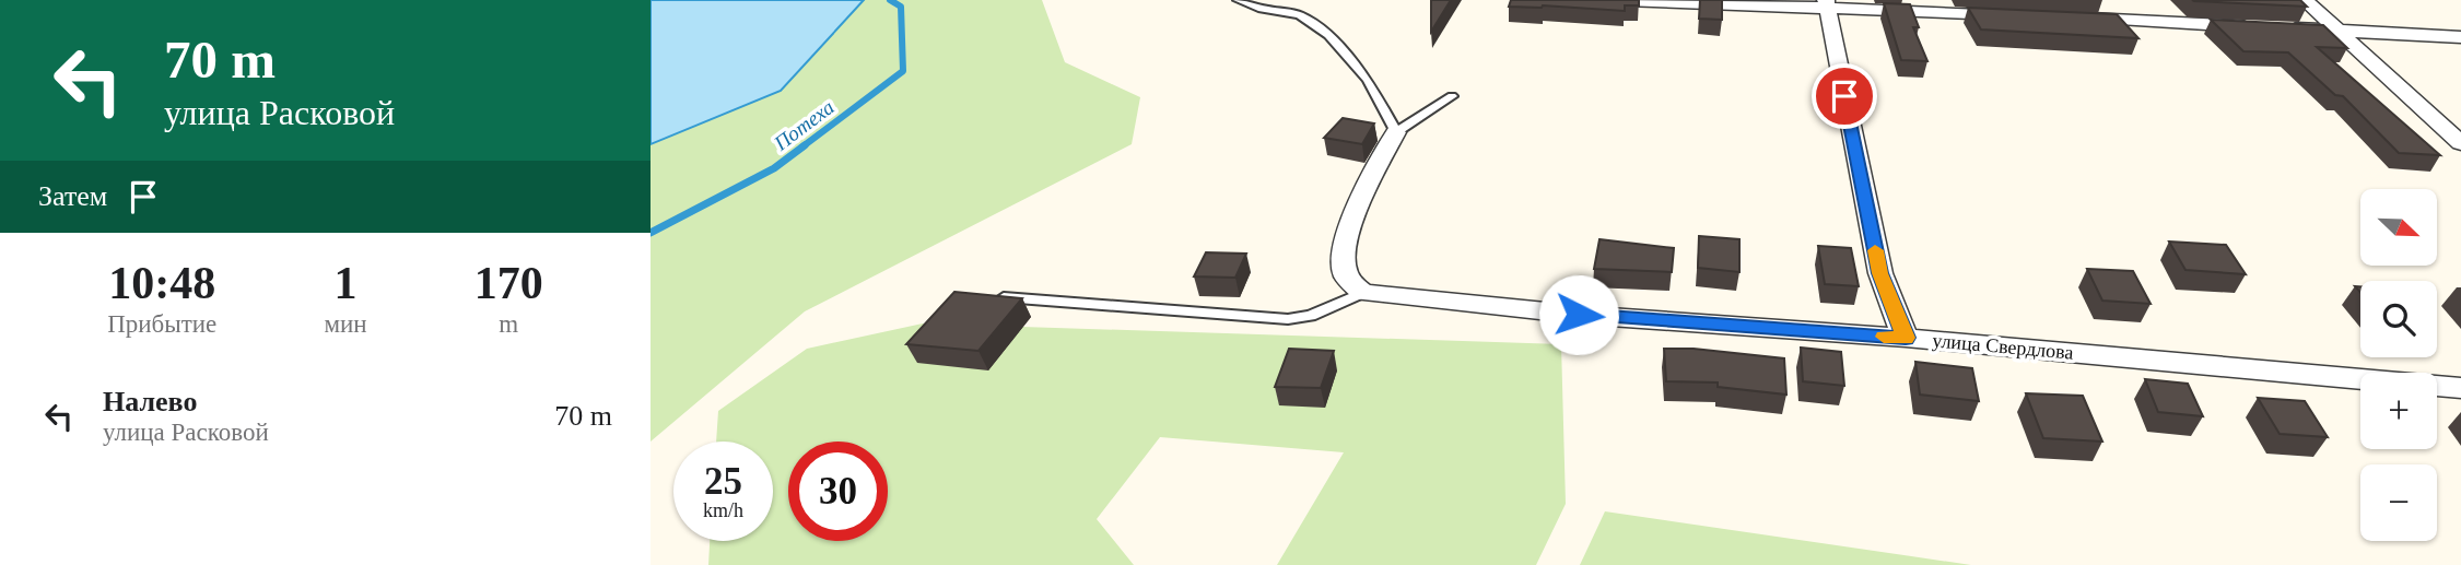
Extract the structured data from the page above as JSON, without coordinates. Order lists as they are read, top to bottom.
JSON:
{
  "streets": {
    "street": ["улица Свердлова"]
  },
  "water": ["Потеха"],
  "north": "bottom right",
  "page": {
    "turn": ["70 m", "улица Расковой"],
    "then": "Затем",
    "map_buttons": ["+", "−"],
    "eta": [
      "10:48",
      "Прибытие",
      "1",
      "мин",
      "170",
      "m"
    ],
    "list": [
      {
        "name": "Налево",
        "note": "улица Расковой",
        "value": "70 m"
      }
    ],
    "speed": "25 km/h",
    "limit": "30"
  }
}
